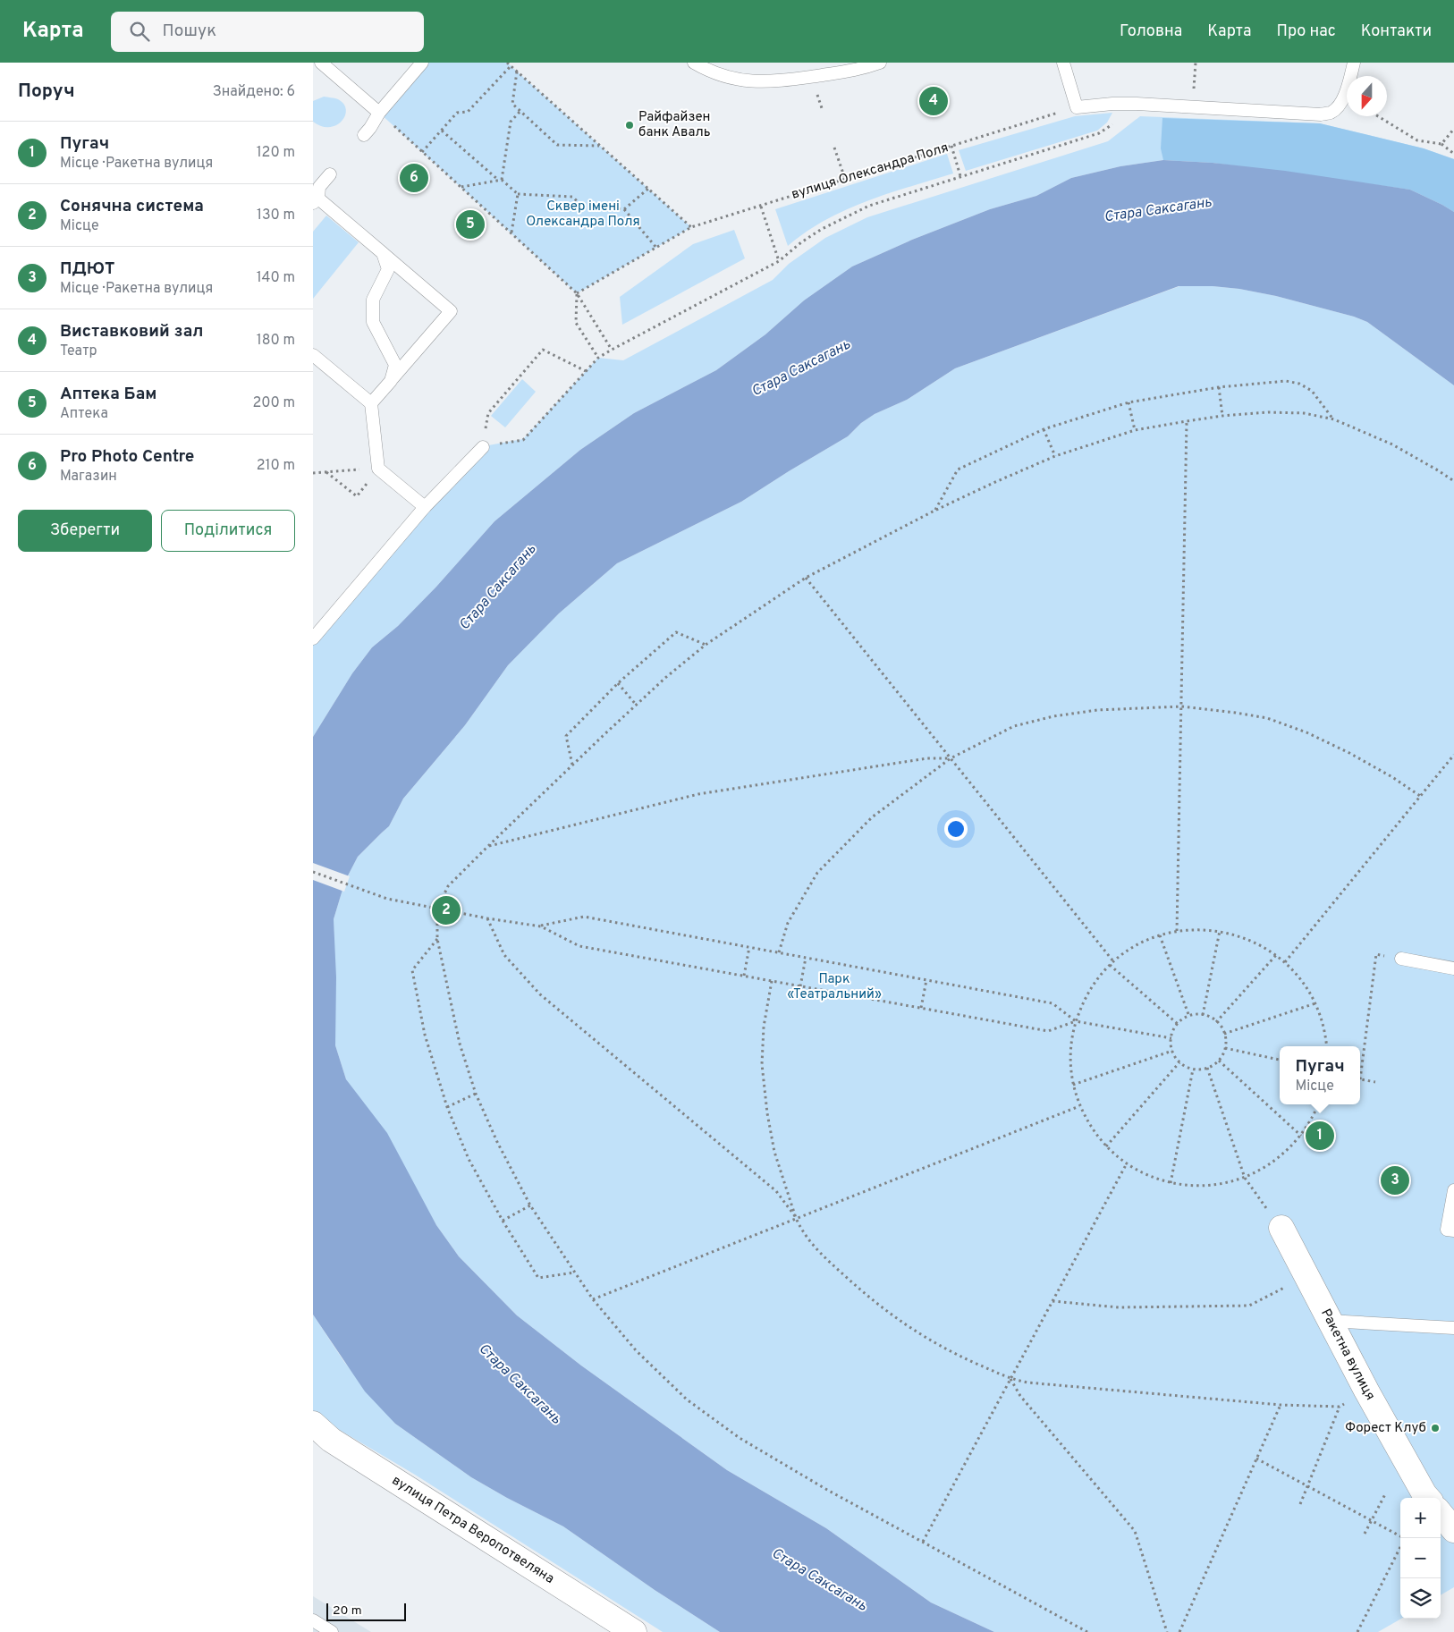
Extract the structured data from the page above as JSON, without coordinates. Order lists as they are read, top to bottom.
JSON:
{
  "streets": {
    "street": ["Ракетна вулиця", "вулиця Петра Веропотвеляна"],
    "path": ["вулиця Олександра Поля"]
  },
  "water": ["Стара Саксагань"],
  "parks": ["Сквер імені Олександра Поля", "Парк «Театральний»"],
  "places": ["Райфайзен банк Аваль", "Форест Клуб"],
  "scale_bar": "20 m",
  "north": "bottom",
  "page": {
    "header": "Карта",
    "search": "Пошук",
    "nav": [
      "Головна",
      "Карта",
      "Про нас",
      "Контакти"
    ],
    "heading": ["Поруч", "Знайдено: 6"],
    "pins": [
      "4",
      "6",
      "5",
      "2",
      "1",
      "3"
    ],
    "list": [
      {
        "mark": "1",
        "name": "Пугач",
        "note": "Місце · Ракетна вулиця",
        "value": "120 m"
      },
      {
        "mark": "2",
        "name": "Сонячна система",
        "note": "Місце",
        "value": "130 m"
      },
      {
        "mark": "3",
        "name": "ПДЮТ",
        "note": "Місце · Ракетна вулиця",
        "value": "140 m"
      },
      {
        "mark": "4",
        "name": "Виставковий зал",
        "note": "Театр",
        "value": "180 m"
      },
      {
        "mark": "5",
        "name": "Аптека Бам",
        "note": "Аптека",
        "value": "200 m"
      },
      {
        "mark": "6",
        "name": "Pro Photo Centre",
        "note": "Магазин",
        "value": "210 m"
      }
    ],
    "buttons": ["Зберегти", "Поділитися"],
    "popup": ["Пугач", "Місце"],
    "map_buttons": ["+", "−"],
    "scale": "20 m"
  }
}
